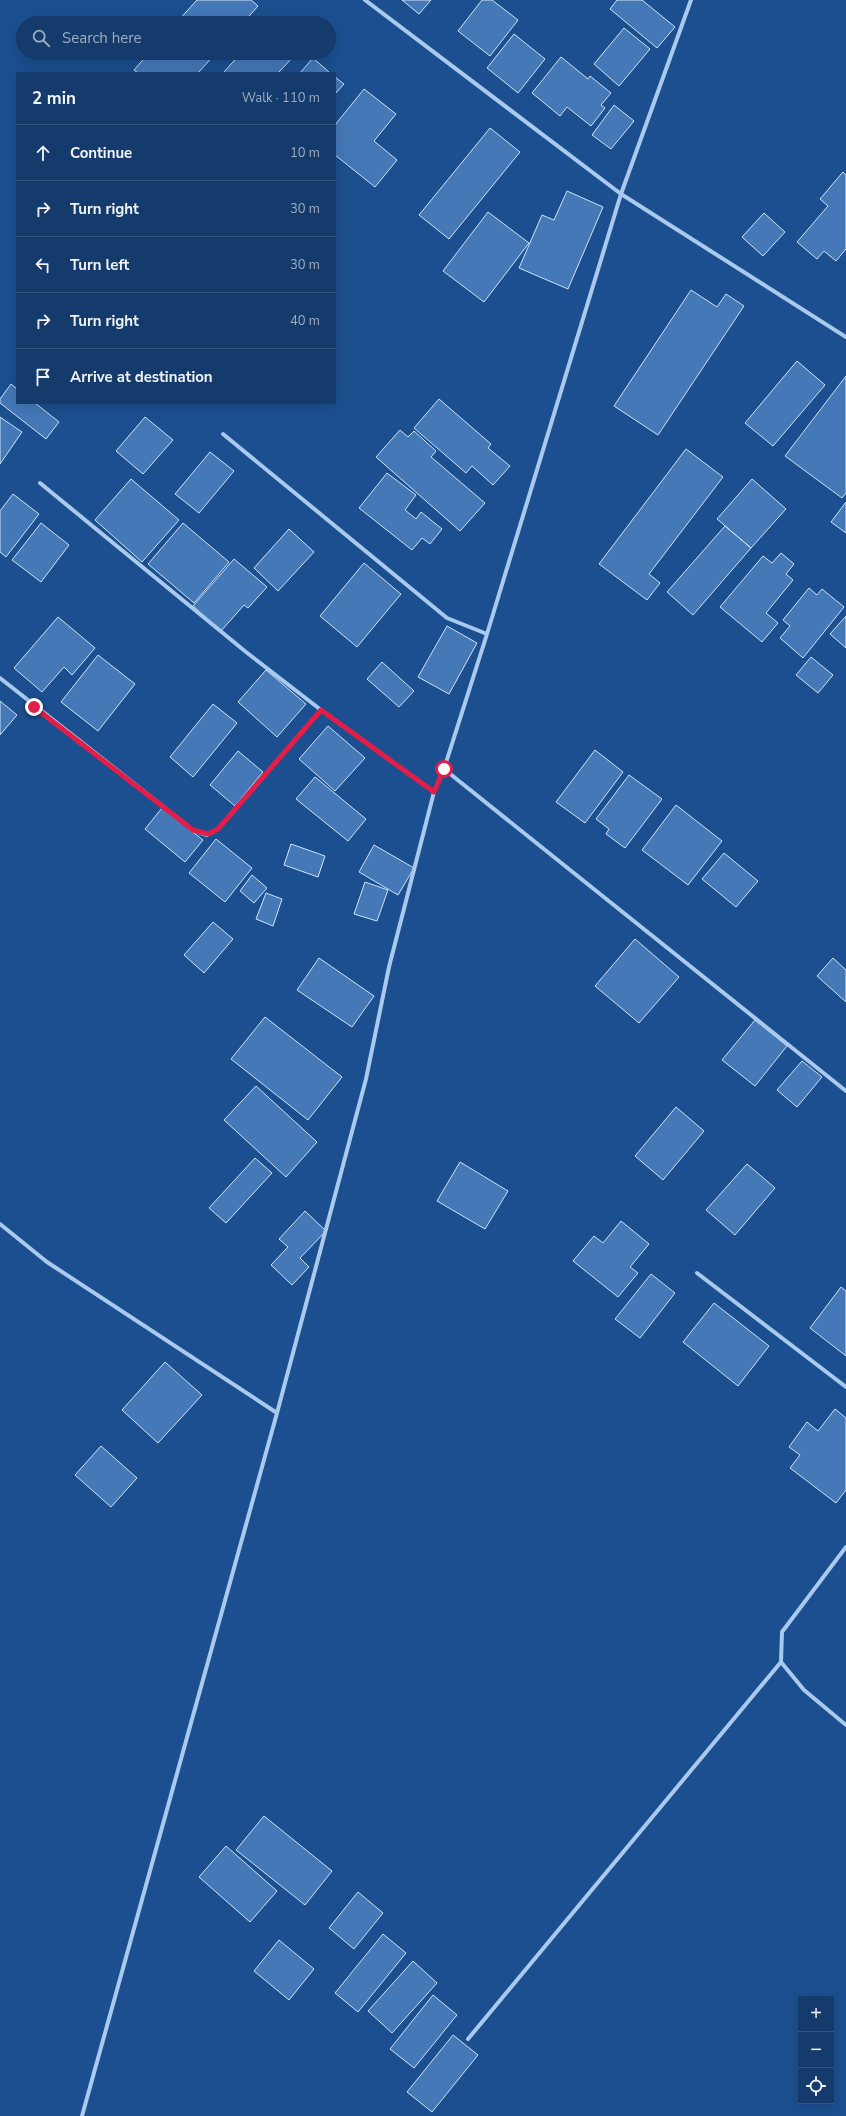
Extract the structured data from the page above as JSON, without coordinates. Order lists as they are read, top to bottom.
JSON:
{
  "page": {
    "search": "Search here",
    "heading": ["2 min", "Walk · 110 m"],
    "list": [
      ["Continue", "10 m"],
      ["Turn right", "30 m"],
      ["Turn left", "30 m"],
      ["Turn right", "40 m"],
      "Arrive at destination"
    ],
    "map_buttons": ["+", "−"]
  }
}
